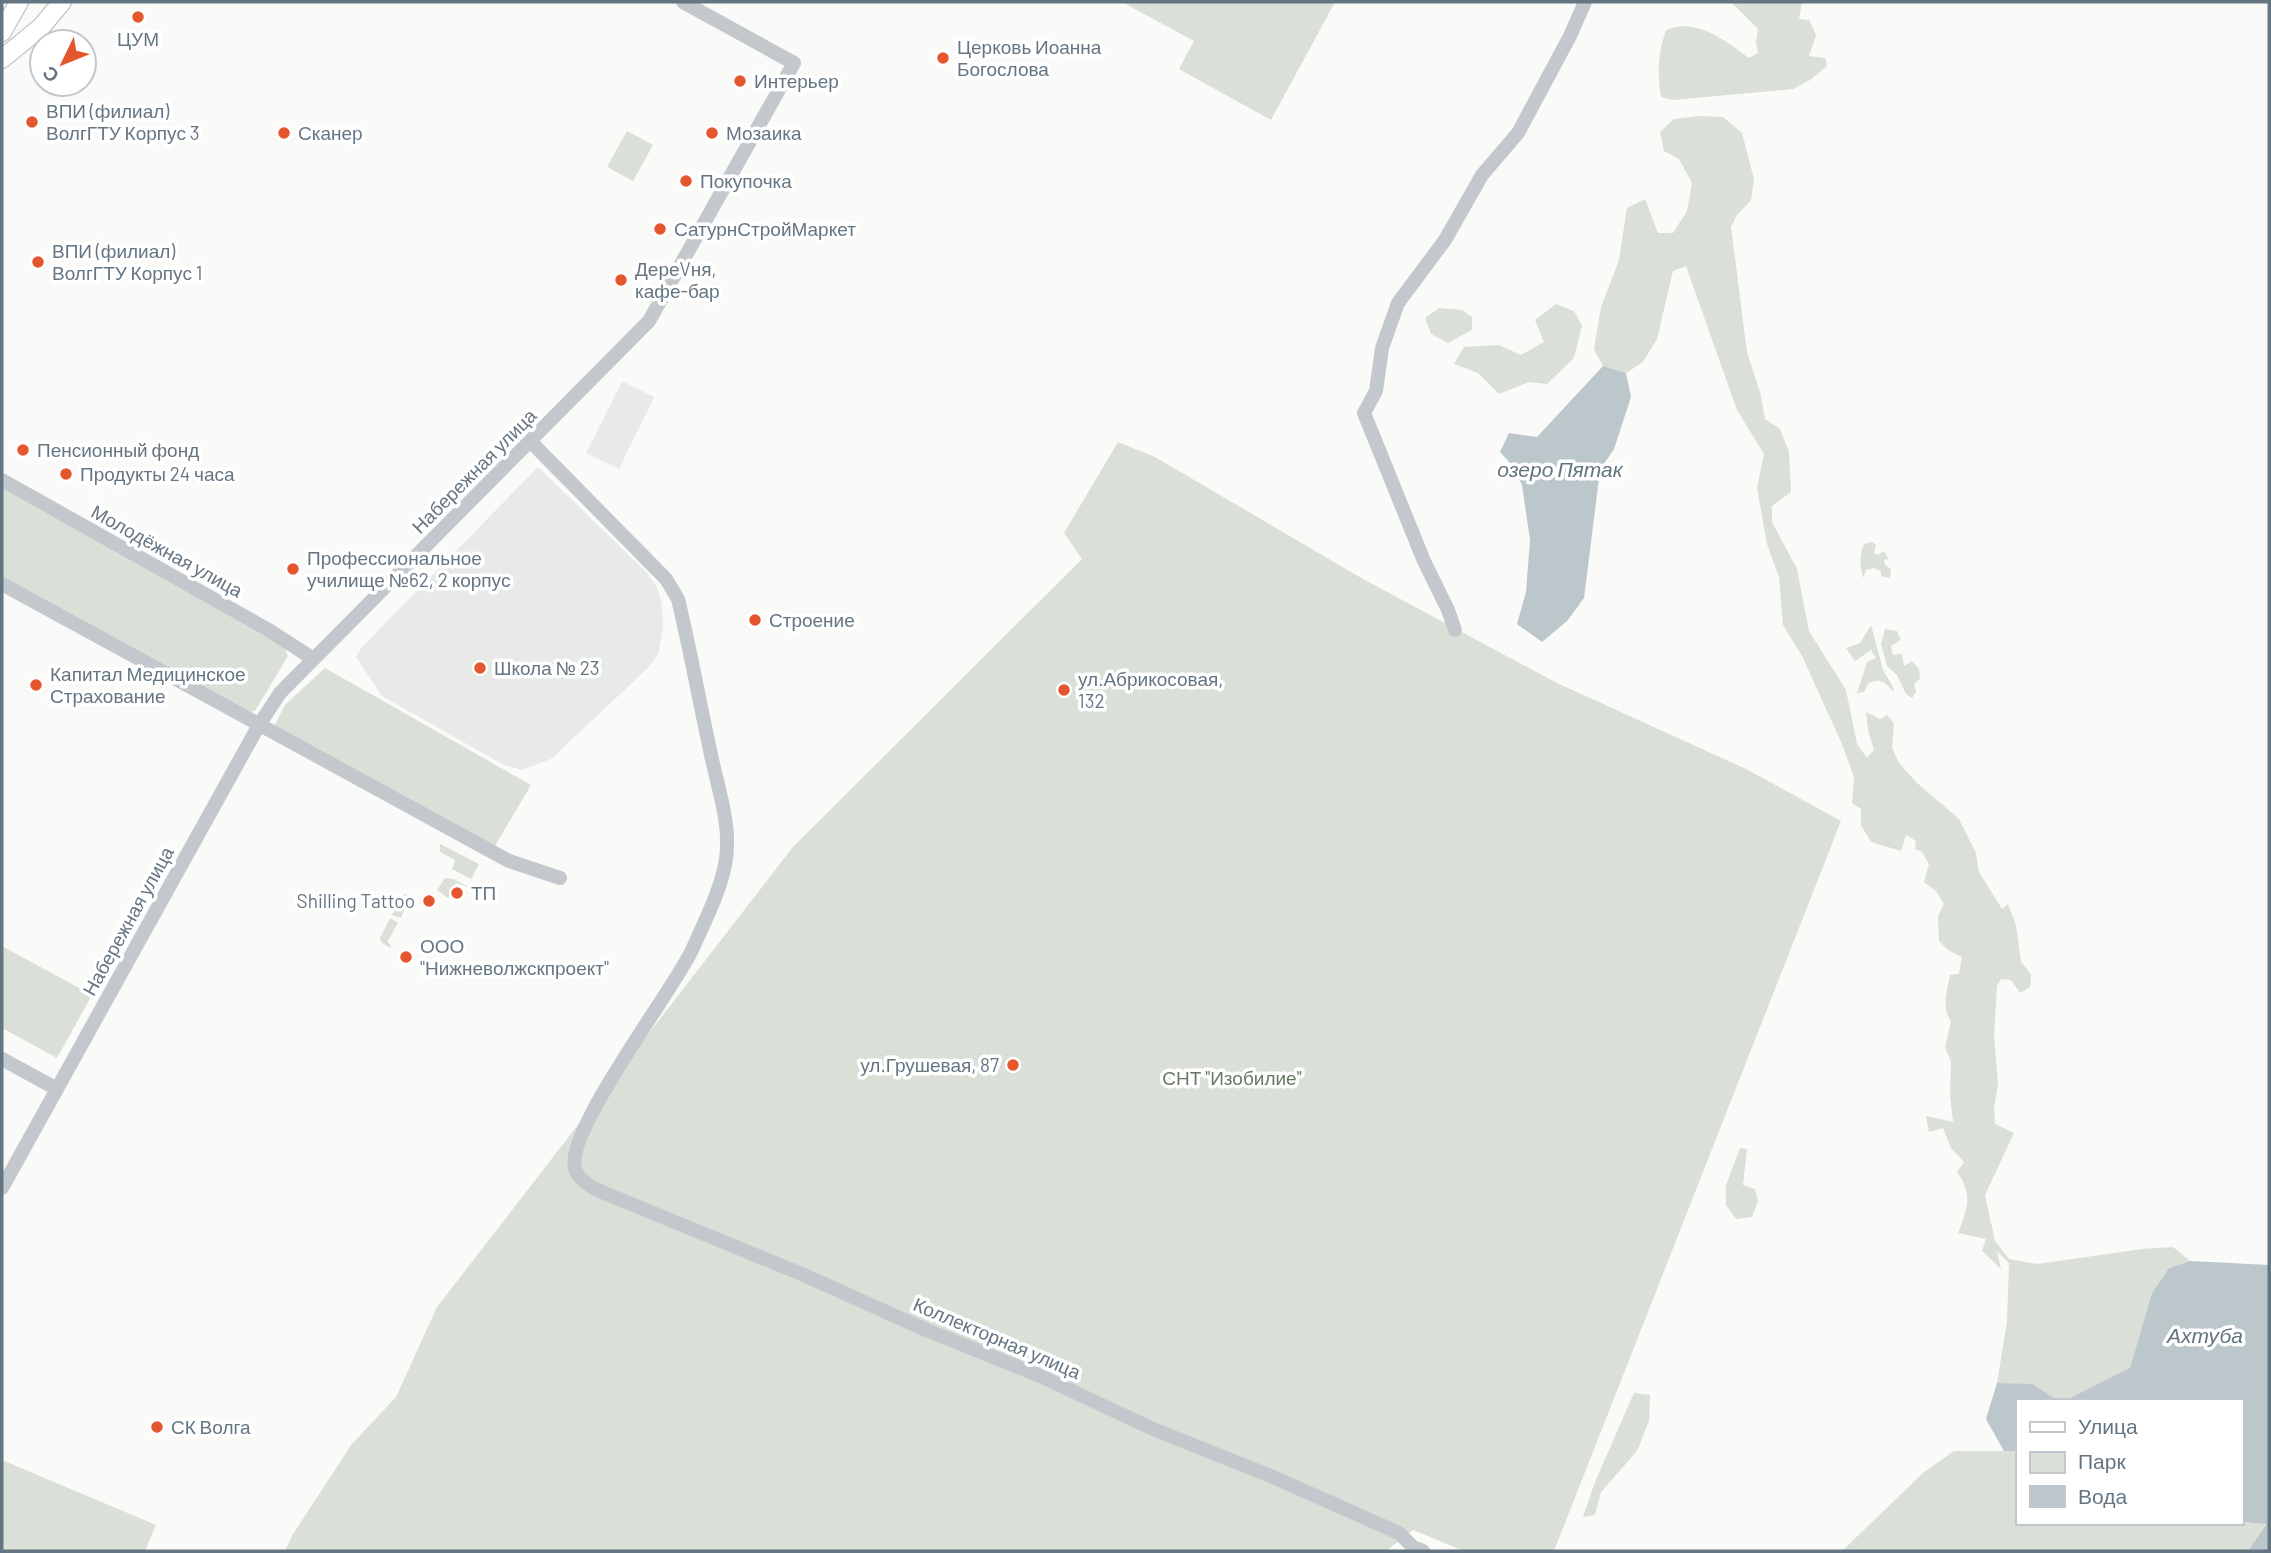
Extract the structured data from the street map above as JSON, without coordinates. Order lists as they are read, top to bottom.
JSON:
{
  "streets": {
    "street": ["Набережная улица", "Молодёжная улица", "Коллекторная улица"]
  },
  "crossings": [
    ["Набережная улица", "Молодёжная улица"],
    ["Набережная улица", "Коллекторная улица"]
  ],
  "water": ["озеро Пятак", "Ахтуба"],
  "parks": ["СНТ \"Изобилие\""],
  "places": [
    "ЦУМ",
    "Церковь Иоанна Богослова",
    "Интерьер",
    "ВПИ (филиал) ВолгГТУ Корпус 3",
    "Сканер",
    "Мозаика",
    "Покупочка",
    "СатурнСтройМаркет",
    "ВПИ (филиал) ВолгГТУ Корпус 1",
    "ДереVня, кафе-бар",
    "Пенсионный фонд",
    "Продукты 24 часа",
    "Профессиональное училище №62, 2 корпус",
    "Строение",
    "Школа № 23",
    "Капитал Медицинское Страхование",
    "ул.Абрикосовая, 132",
    "ТП",
    "Shilling Tattoo",
    "ООО \"Нижневолжскпроект\"",
    "ул.Грушевая, 87",
    "СК Волга"
  ],
  "legend": ["Улица", "Парк", "Вода"],
  "north": "bottom left"
}
